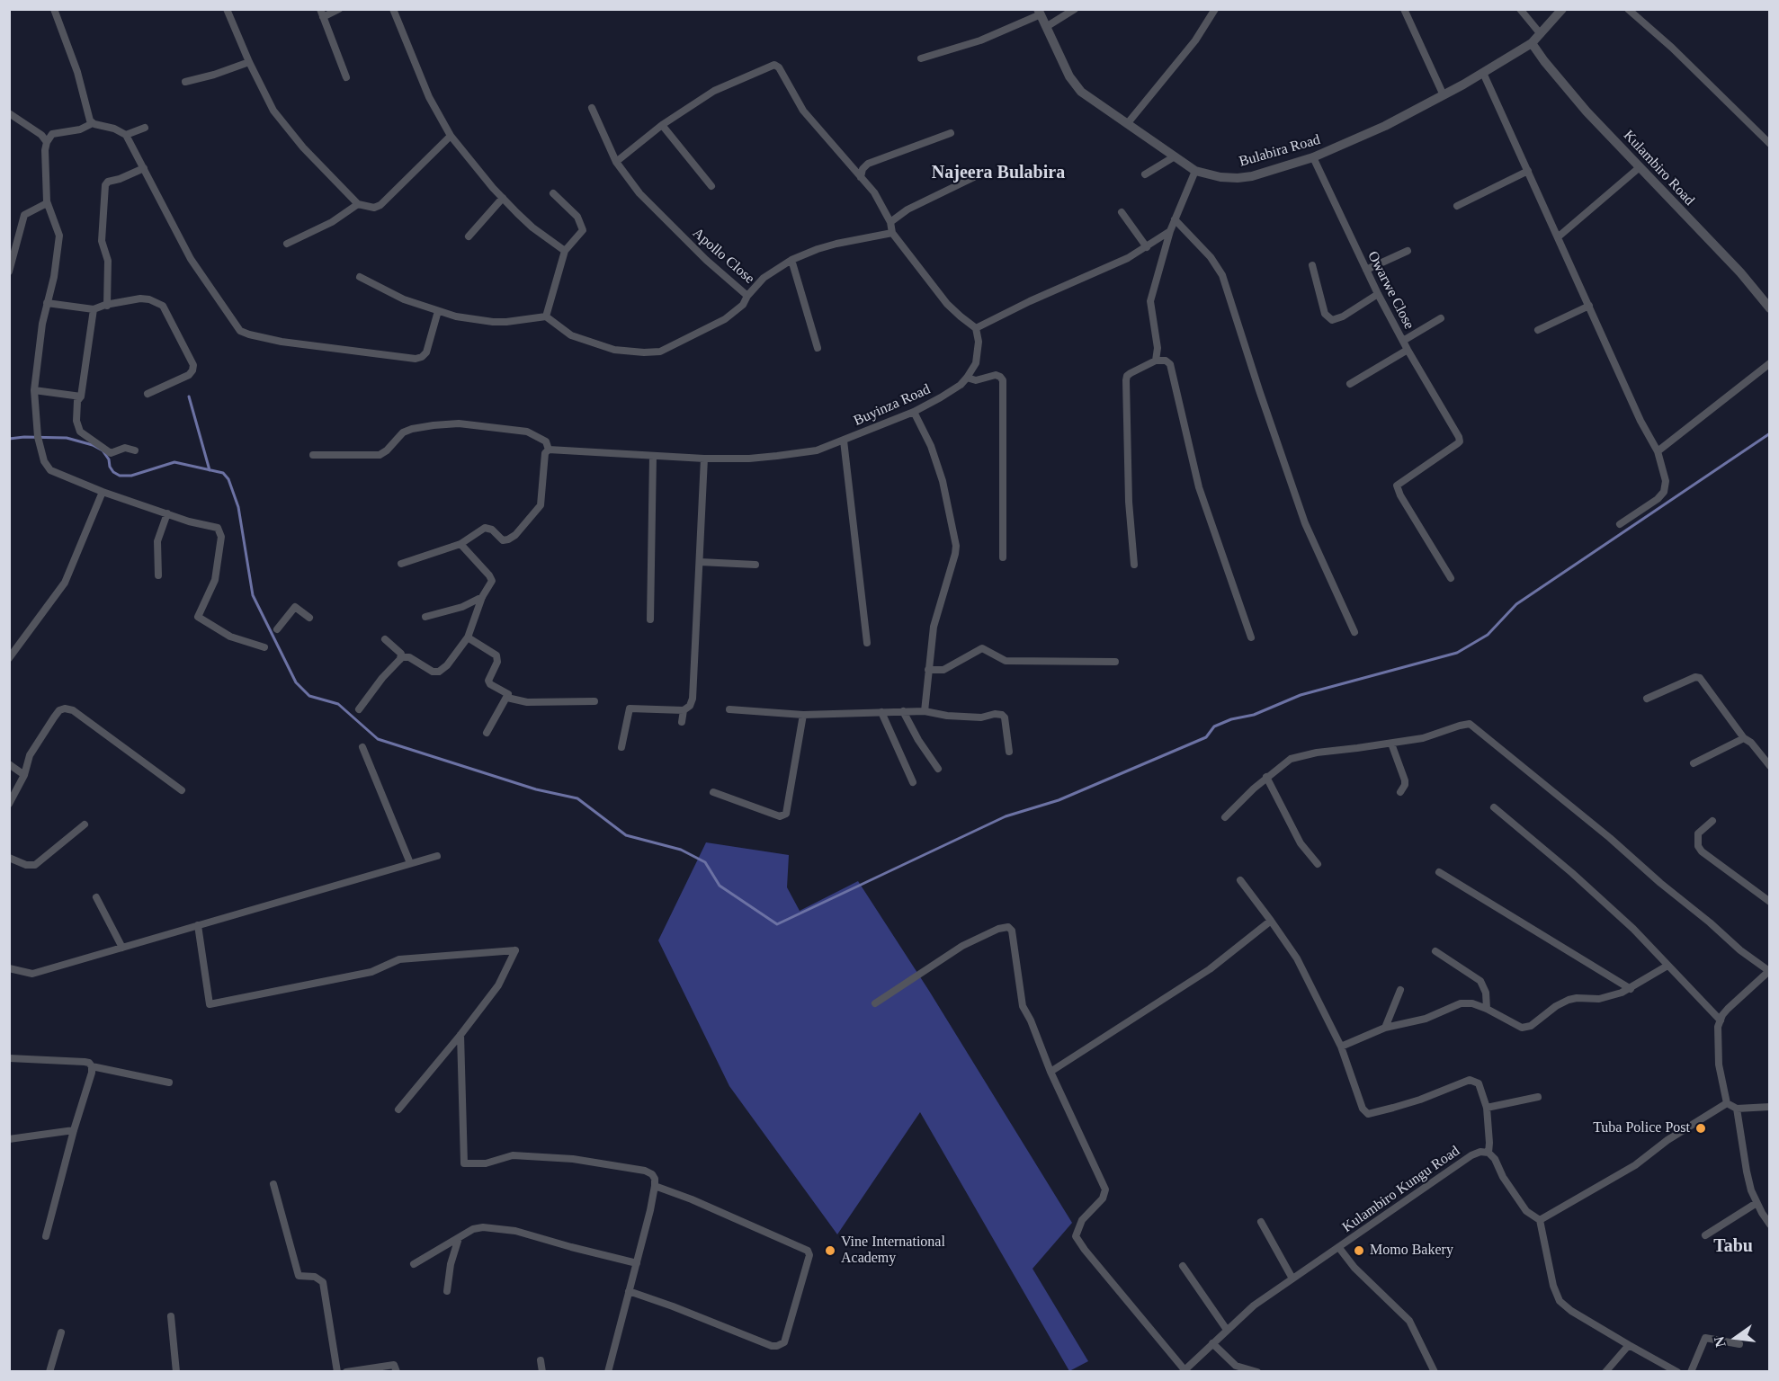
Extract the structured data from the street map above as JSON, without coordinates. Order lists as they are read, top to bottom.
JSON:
{
  "streets": {
    "street": [
      "Bulabira Road",
      "Kulambiro Road",
      "Apollo Close",
      "Owarwe Close",
      "Buyinza Road",
      "Kulambiro Kungu Road"
    ]
  },
  "crossings": [
    ["Bulabira Road", "Kulambiro Road"],
    ["Bulabira Road", "Owarwe Close"]
  ],
  "districts": ["Najeera Bulabira", "Tabu"],
  "places": ["Tuba Police Post", "Vine International Academy", "Momo Bakery"],
  "north": "left"
}
